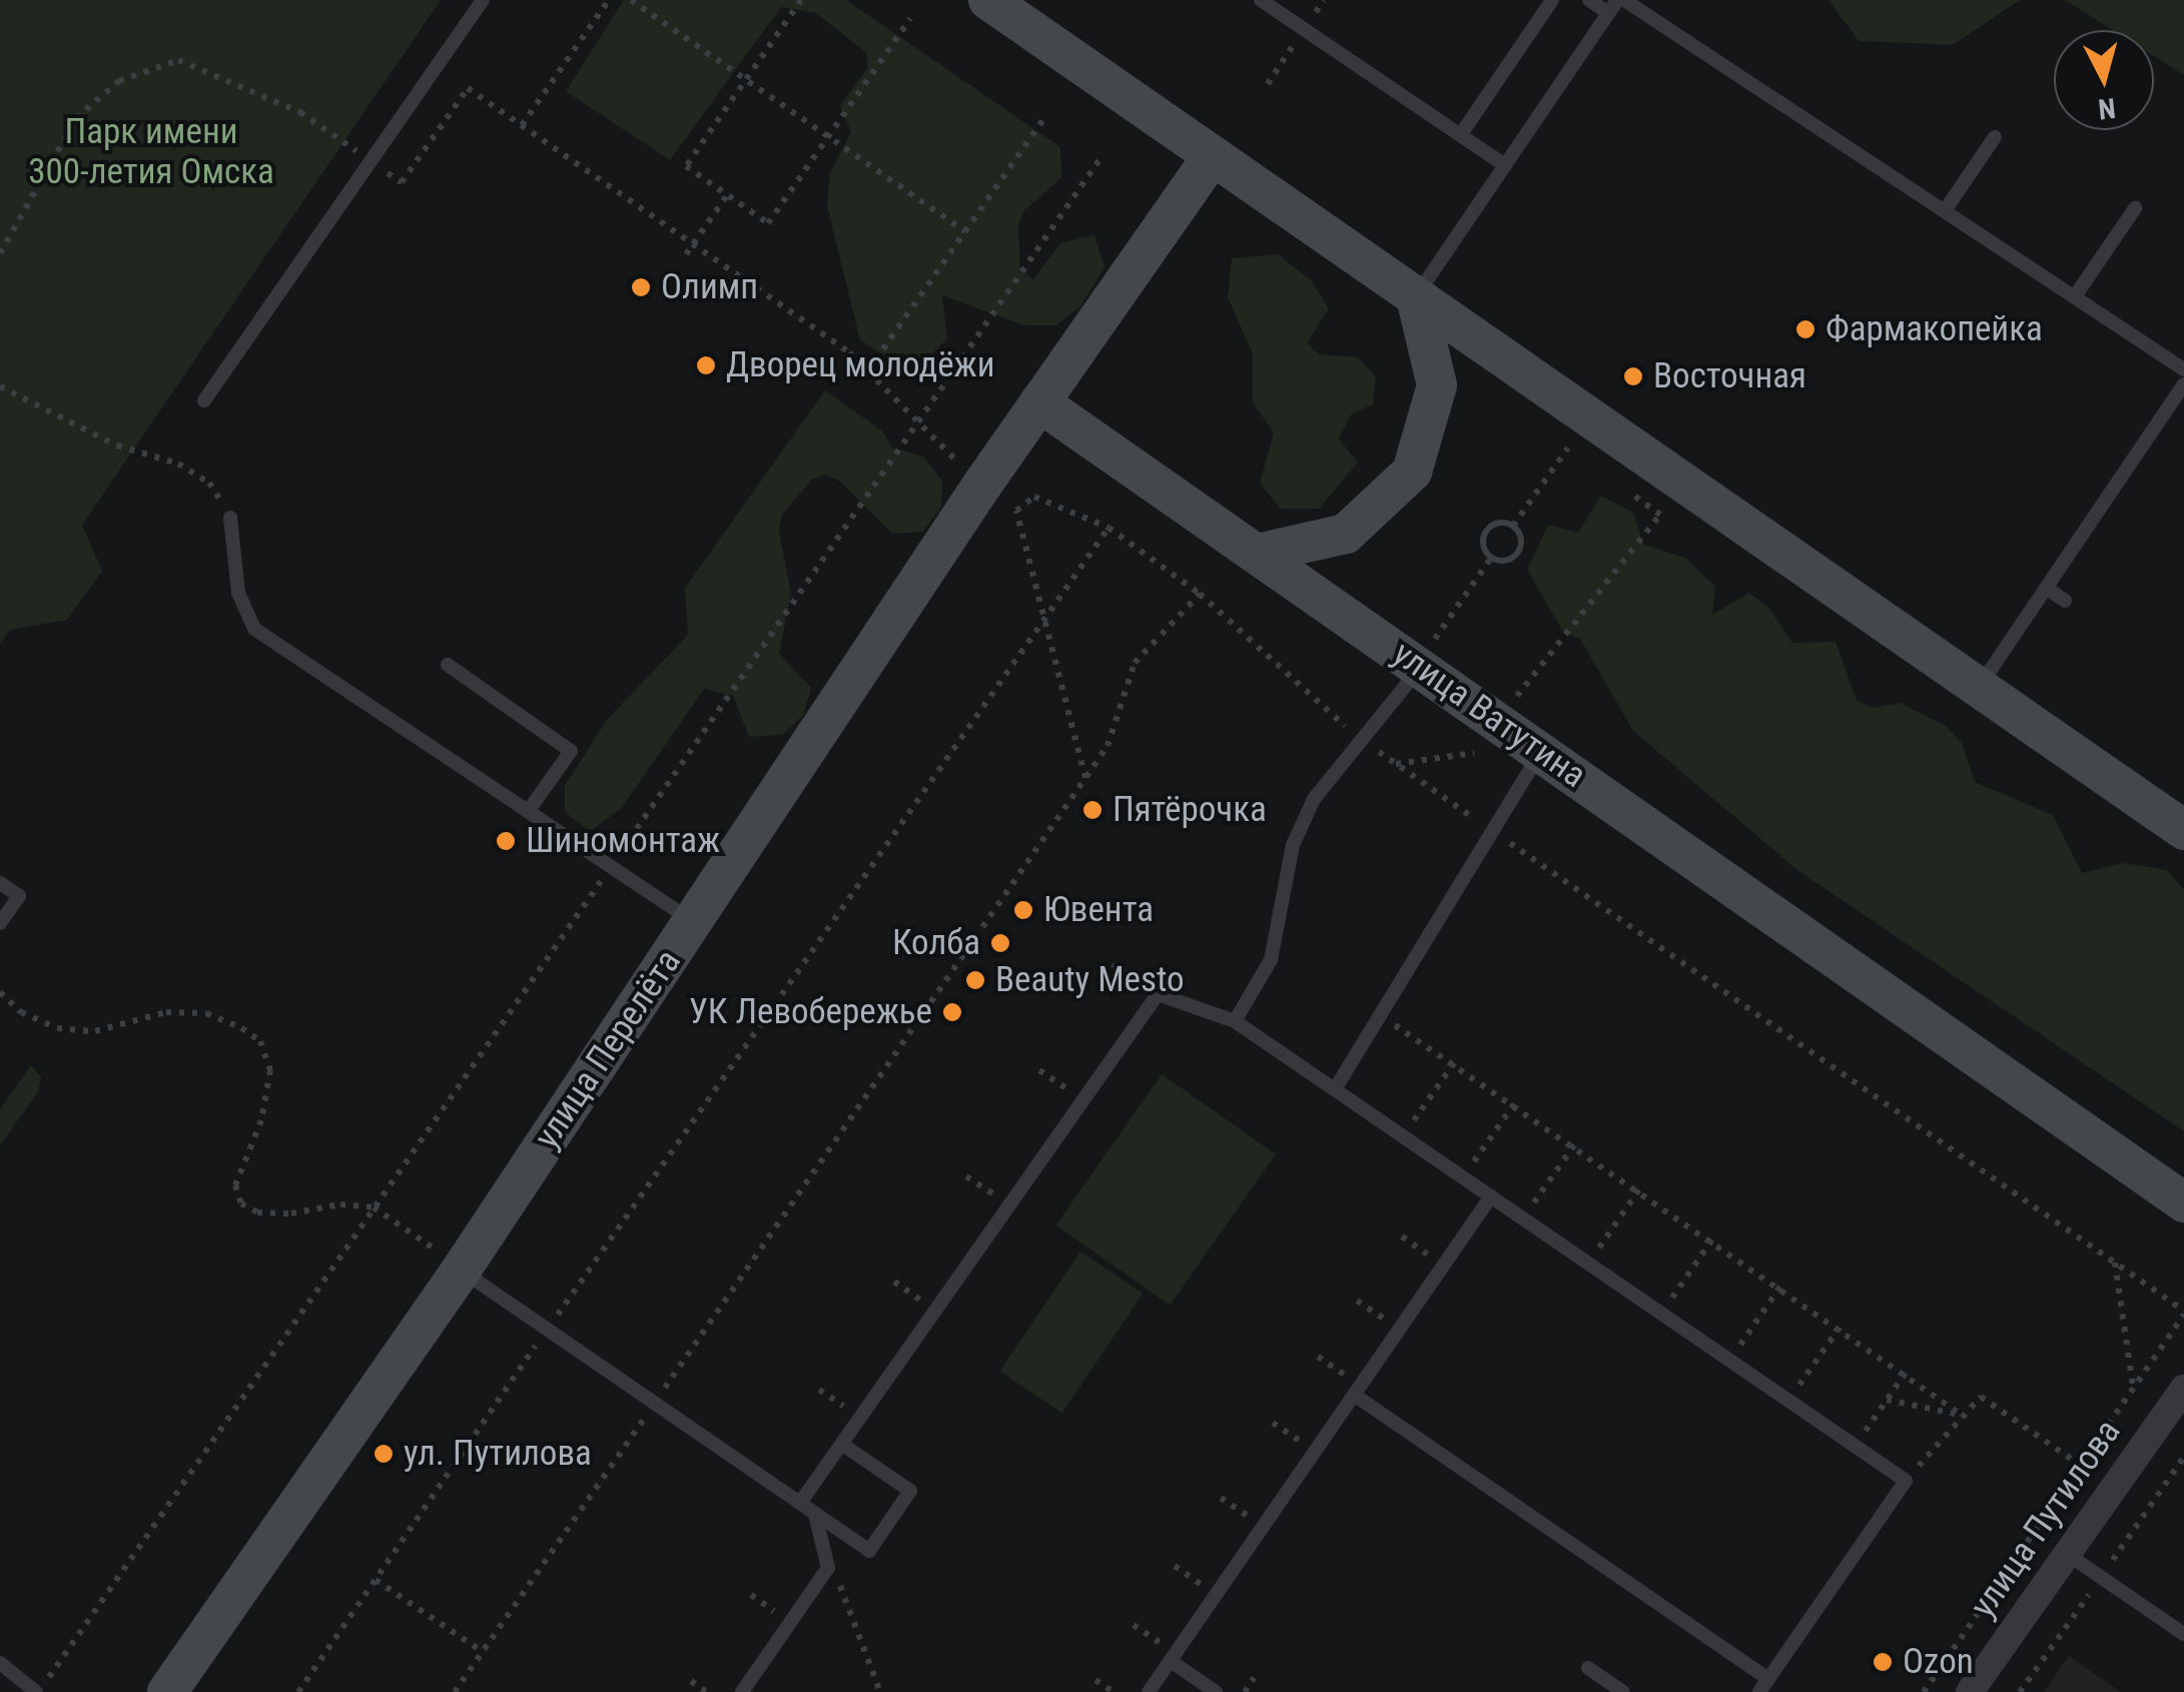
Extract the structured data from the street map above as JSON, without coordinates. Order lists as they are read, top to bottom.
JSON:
{
  "streets": {
    "main road": ["улица Ватутина", "улица Перелёта"],
    "street": ["улица Путилова"]
  },
  "crossings": [
    ["улица Ватутина", "улица Перелёта"]
  ],
  "parks": ["Парк имени 300-летия Омска"],
  "places": [
    "Олимп",
    "Фармакопейка",
    "Дворец молодёжи",
    "Восточная",
    "Пятёрочка",
    "Шиномонтаж",
    "Ювента",
    "Колба",
    "Beauty Mesto",
    "УК Левобережье",
    "ул. Путилова",
    "Ozon"
  ],
  "north": "bottom"
}
